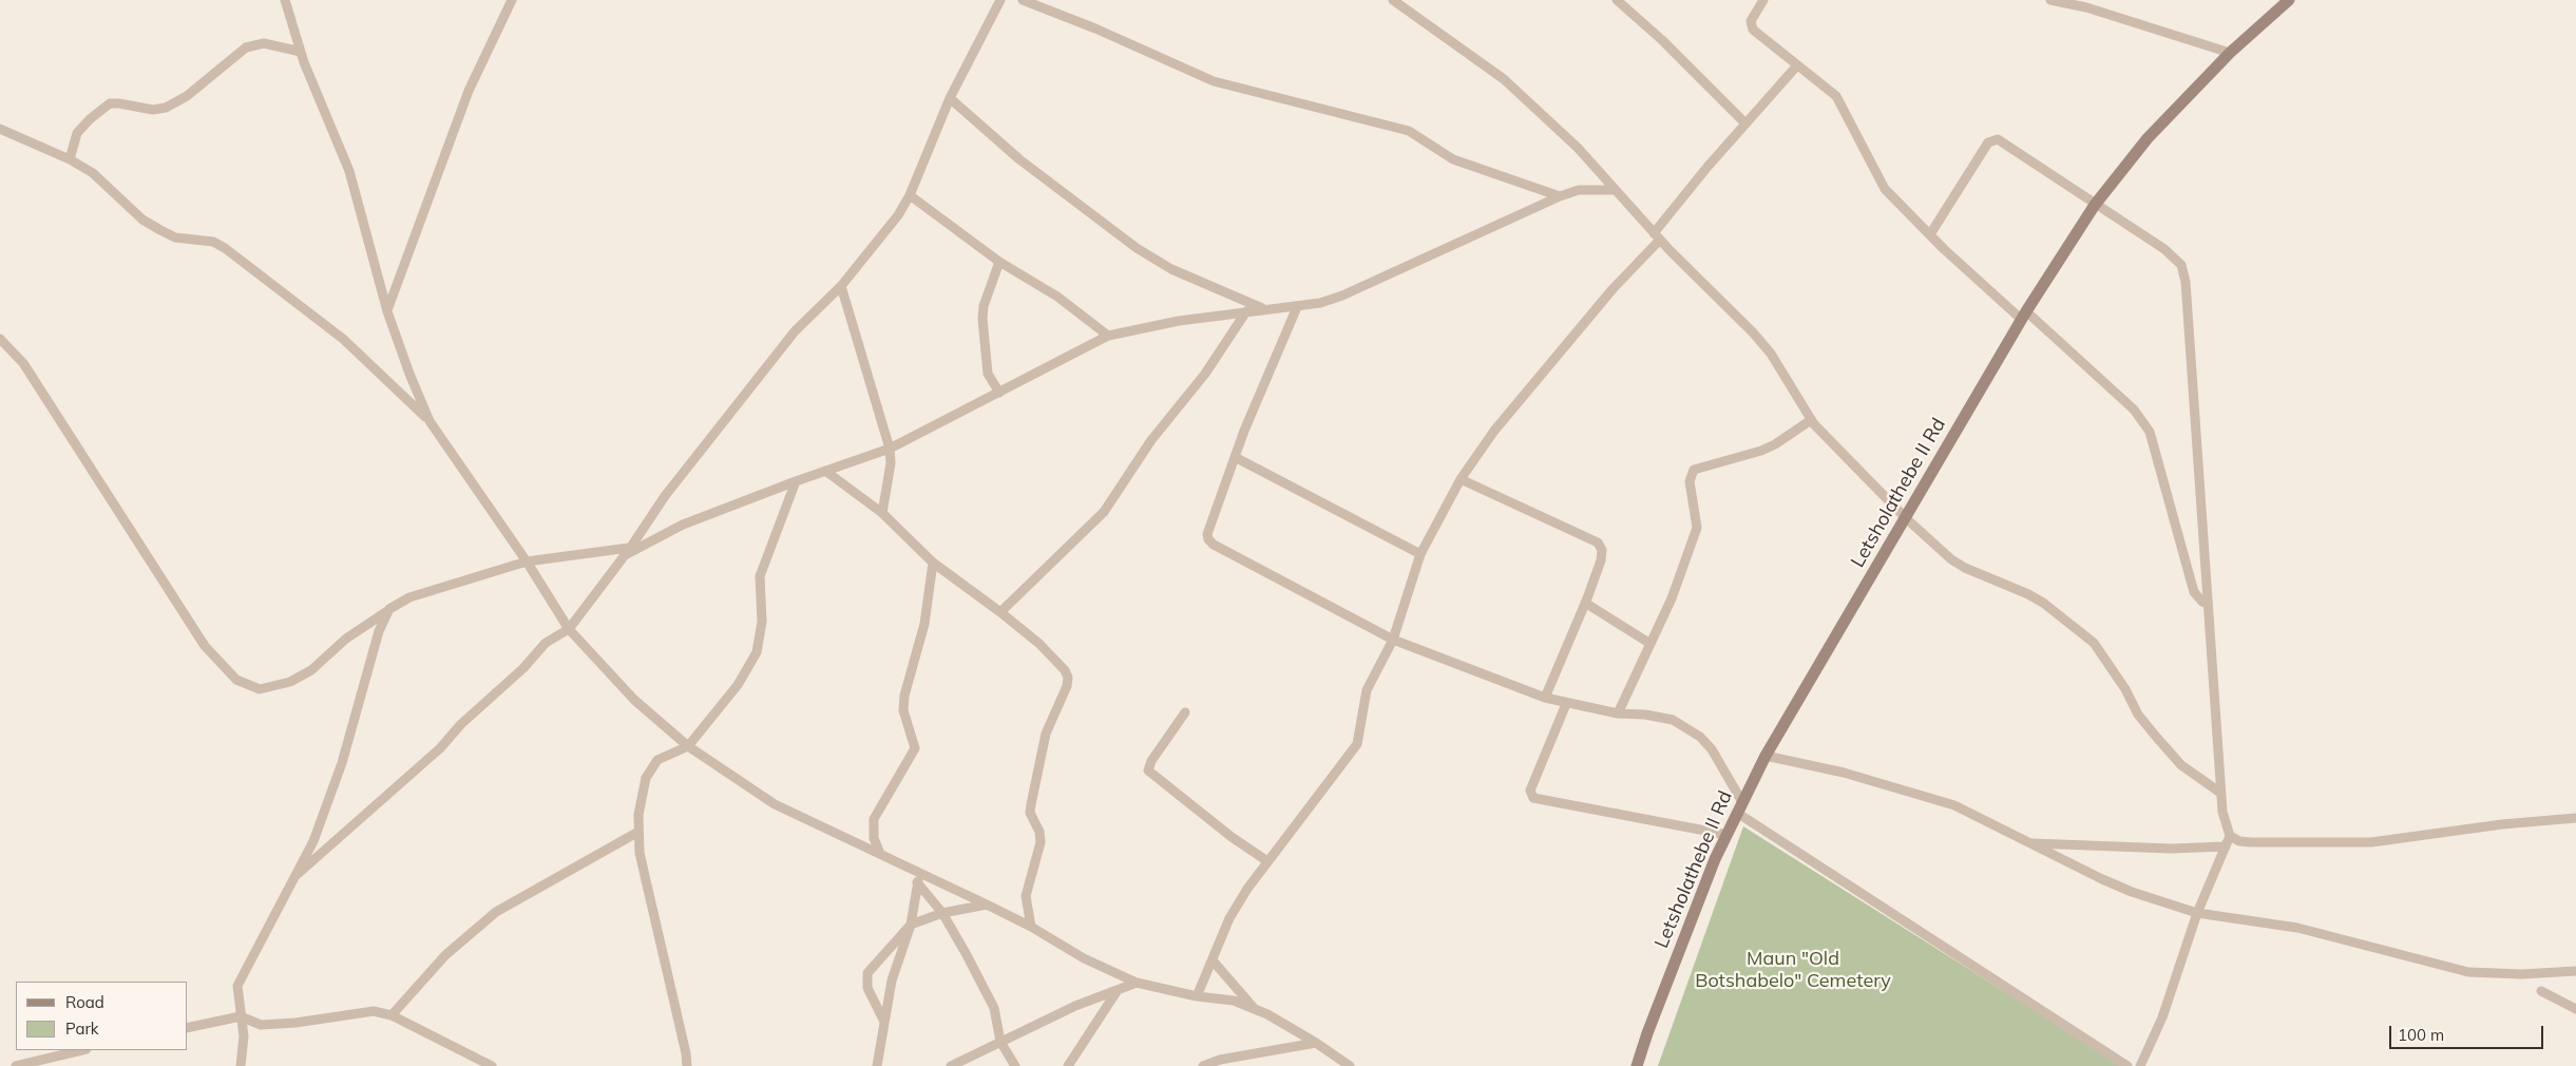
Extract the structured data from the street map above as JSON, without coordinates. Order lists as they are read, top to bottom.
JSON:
{
  "streets": {
    "street": ["Letsholathebe II Rd"]
  },
  "parks": ["Maun \"Old Botshabelo\" Cemetery"],
  "legend": ["Road", "Park"],
  "scale_bar": "100 m"
}
